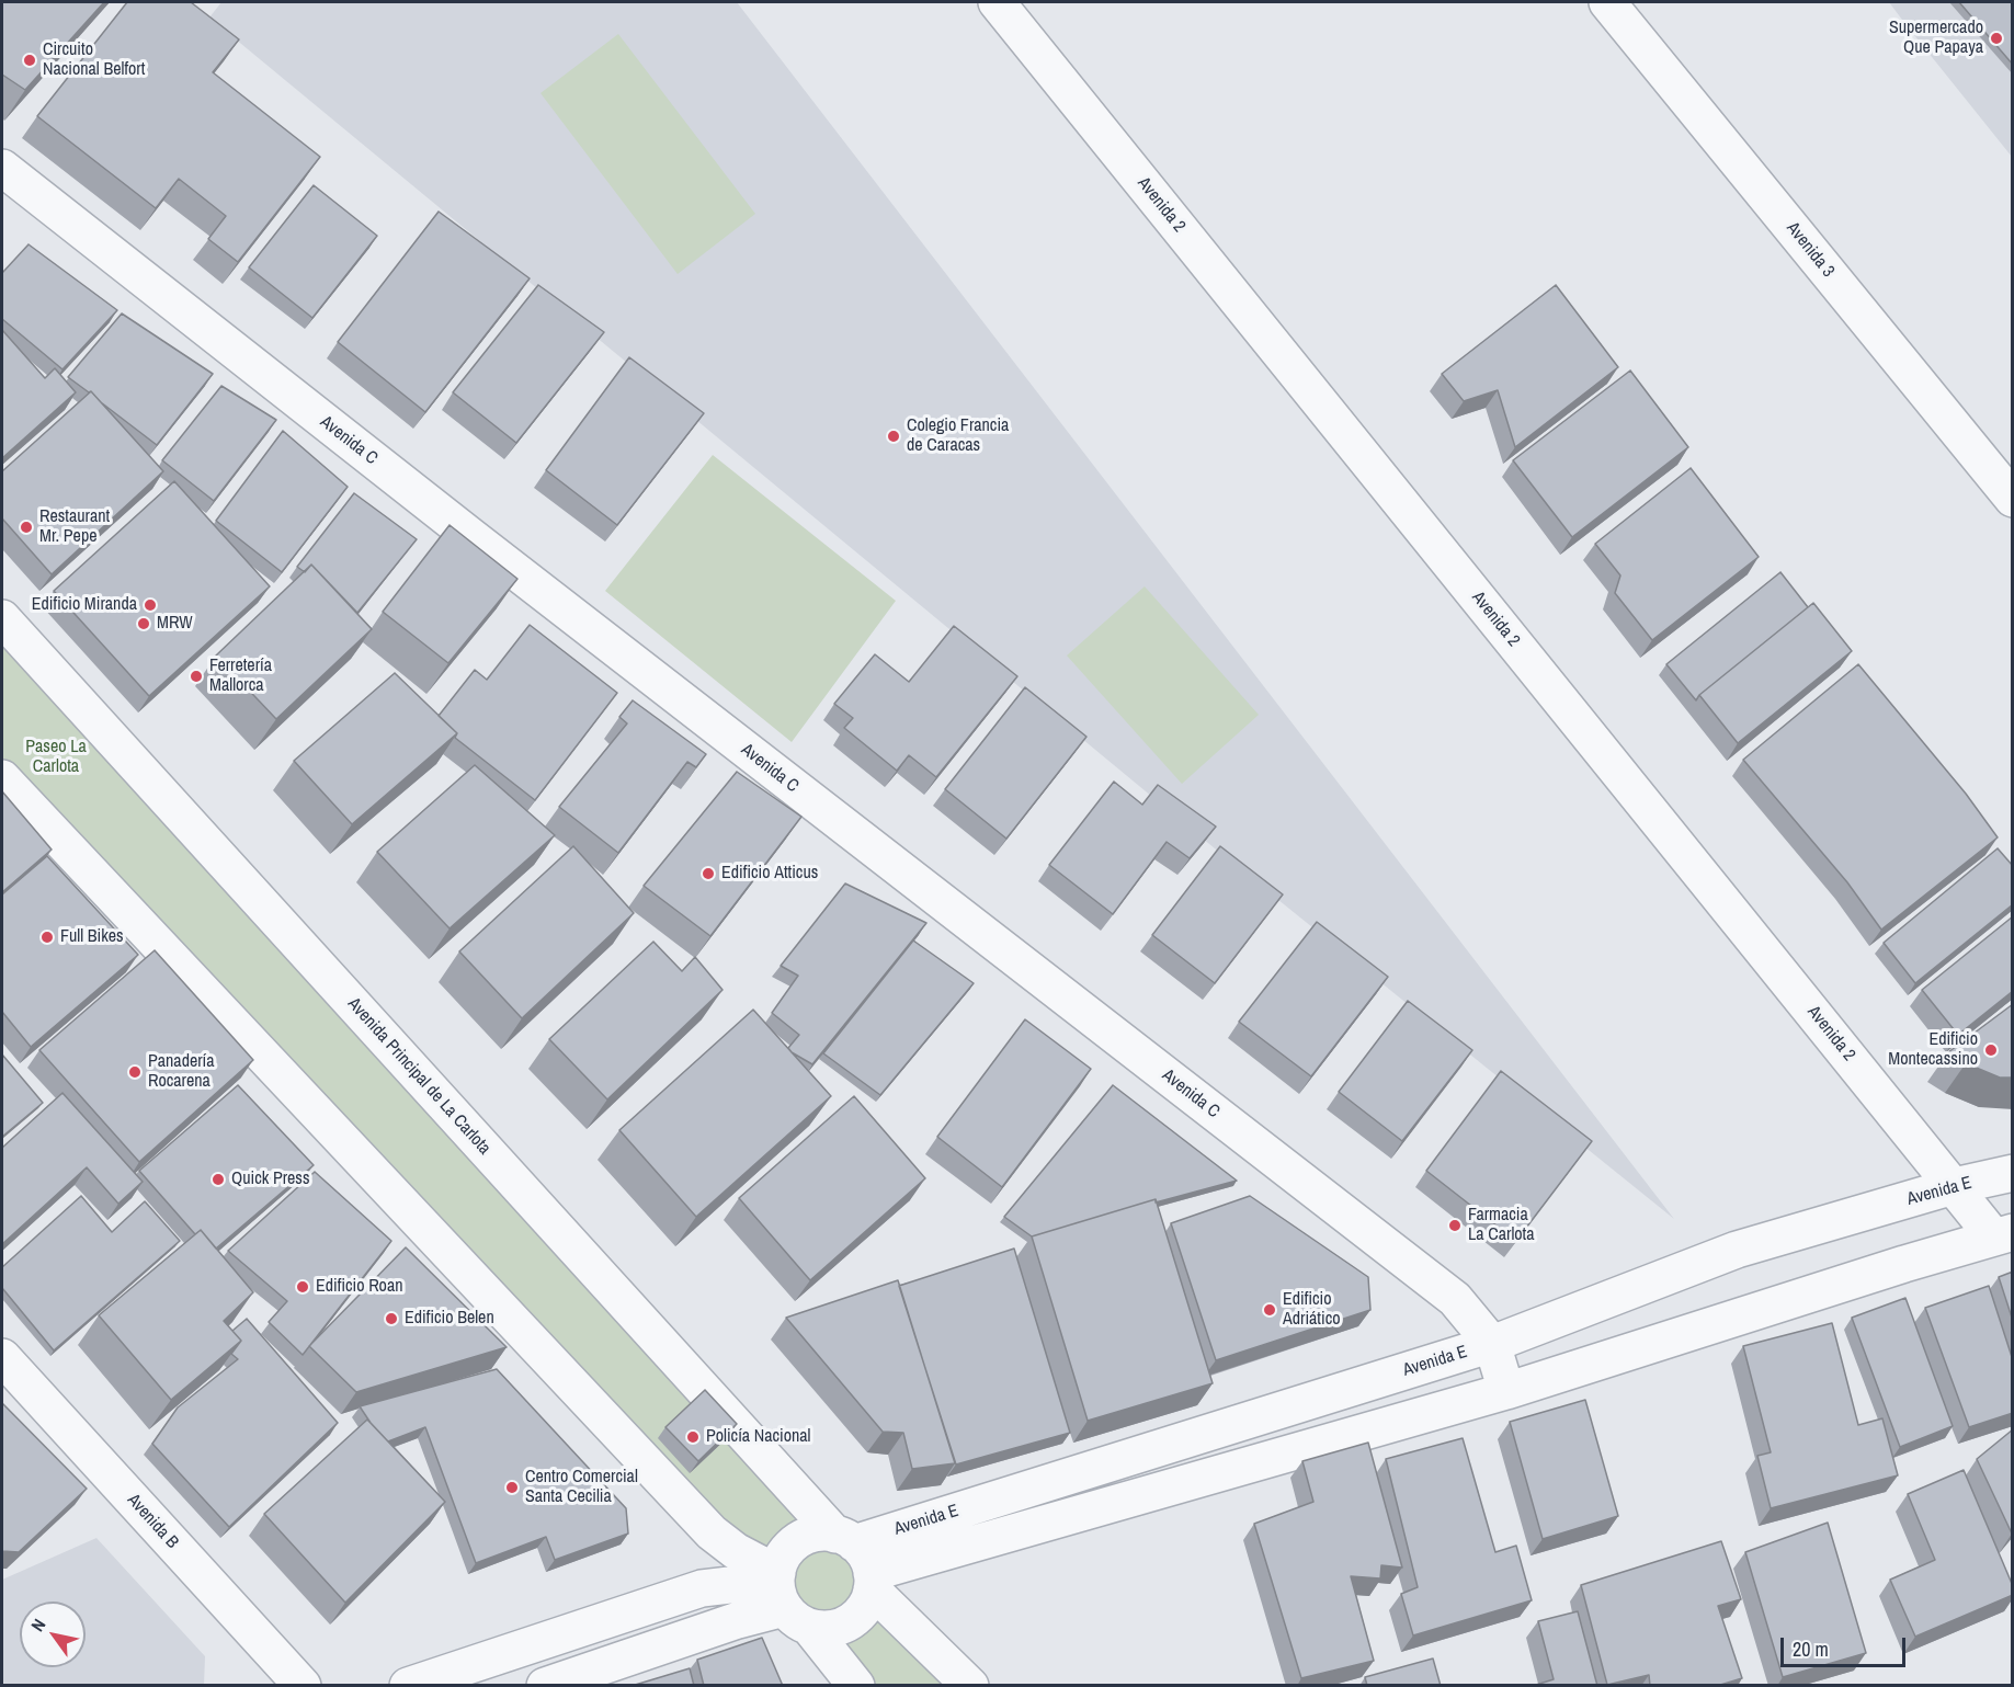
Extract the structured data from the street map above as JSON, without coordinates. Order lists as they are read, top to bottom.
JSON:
{
  "streets": {
    "street": [
      "Avenida 2",
      "Avenida 3",
      "Avenida C",
      "Avenida Principal de La Carlota",
      "Avenida E",
      "Avenida B"
    ]
  },
  "crossings": [
    ["Avenida 2", "Avenida E"],
    ["Avenida C", "Avenida E"],
    ["Avenida Principal de La Carlota", "Avenida E"]
  ],
  "parks": ["Paseo La Carlota"],
  "places": [
    "Supermercado Que Papaya",
    "Circuito Nacional Belfort",
    "Colegio Francia de Caracas",
    "Restaurant Mr. Pepe",
    "Edificio Miranda",
    "MRW",
    "Ferretería Mallorca",
    "Edificio Atticus",
    "Full Bikes",
    "Edificio Montecassino",
    "Panadería Rocarena",
    "Quick Press",
    "Farmacia La Carlota",
    "Edificio Roan",
    "Edificio Adriático",
    "Edificio Belen",
    "Policía Nacional",
    "Centro Comercial Santa Cecilia"
  ],
  "scale_bar": "20 m",
  "north": "top left"
}
